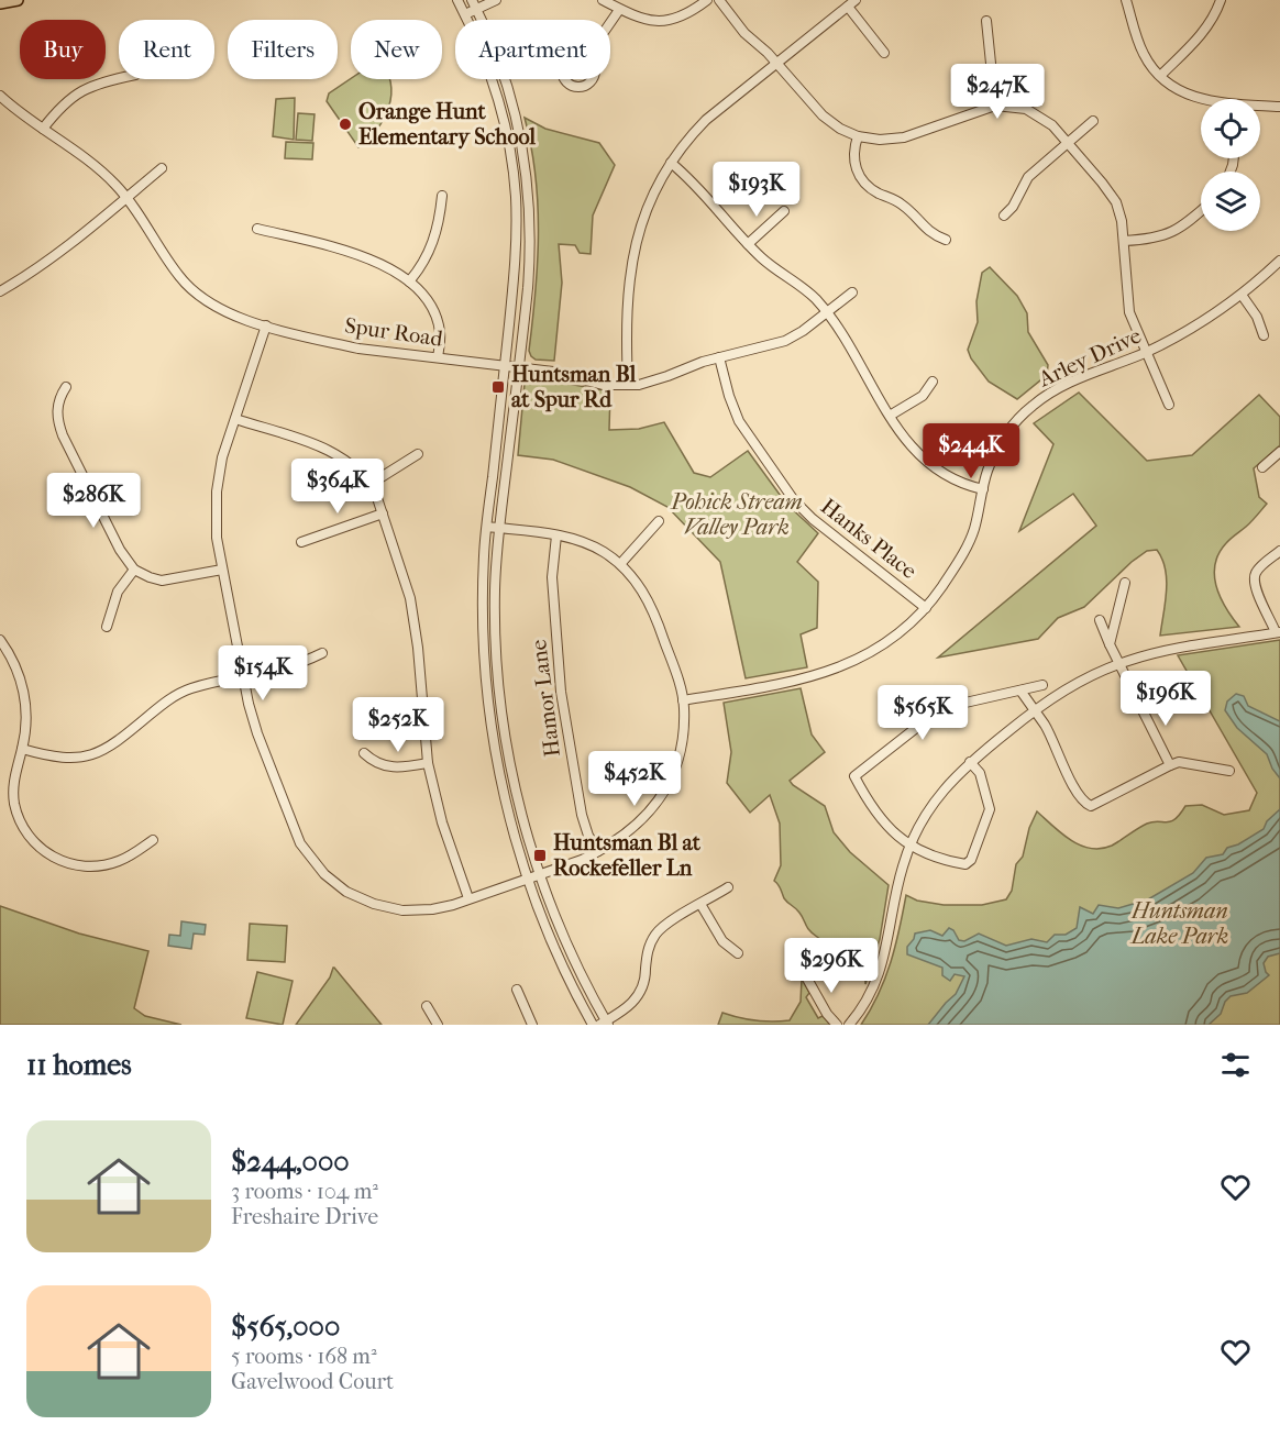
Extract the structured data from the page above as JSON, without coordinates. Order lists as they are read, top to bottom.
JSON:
{
  "streets": {
    "street": [
      "Spur Road",
      "Arley Drive",
      "Hanks Place",
      "Hamor Lane"
    ]
  },
  "crossings": [
    ["Spur Road", "Hanks Place"],
    ["Arley Drive", "Hanks Place"]
  ],
  "parks": ["Pohick Stream Valley Park", "Huntsman Lake Park"],
  "places": {
    "other": ["Orange Hunt Elementary School"],
    "transit": ["Huntsman Bl at Spur Rd", "Huntsman Bl at Rockefeller Ln"]
  },
  "page": {
    "chip": [
      "Buy",
      "Rent",
      "Filters",
      "New",
      "Apartment"
    ],
    "price": [
      "$247K",
      "$193K",
      "$244K",
      "$364K",
      "$286K",
      "$154K",
      "$196K",
      "$565K",
      "$252K",
      "$452K",
      "$296K"
    ],
    "heading": "11 homes",
    "list": [
      {
        "name": "$244,000",
        "note": "3 rooms · 104 m² · Freshaire Drive"
      },
      {
        "name": "$565,000",
        "note": "5 rooms · 168 m² · Gavelwood Court"
      }
    ]
  }
}
